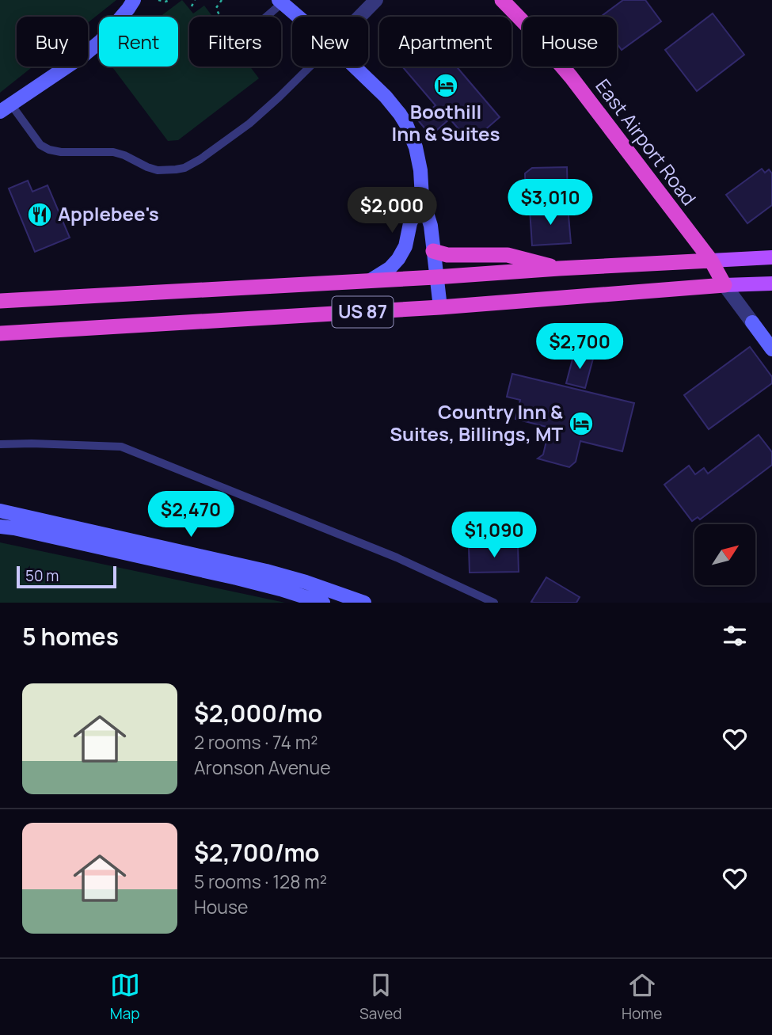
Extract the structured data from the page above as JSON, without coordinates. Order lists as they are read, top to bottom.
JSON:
{
  "streets": {
    "highway": ["East Airport Road", "US 87"]
  },
  "crossings": [
    ["East Airport Road", "US 87"]
  ],
  "places": {
    "hotel": ["Boothill Inn & Suites", "Country Inn & Suites, Billings, MT"],
    "restaurant": ["Applebee's"]
  },
  "scale_bar": "50 m",
  "north": "top right",
  "page": {
    "chip": [
      "Buy",
      "Rent",
      "Filters",
      "New",
      "Apartment",
      "House"
    ],
    "price": [
      "$3,010",
      "$2,000",
      "$2,700",
      "$2,470",
      "$1,090"
    ],
    "scale": "50 m",
    "heading": "5 homes",
    "list": [
      {
        "name": "$2,000/mo",
        "note": "2 rooms · 74 m² · Aronson Avenue"
      },
      {
        "name": "$2,700/mo",
        "note": "5 rooms · 128 m² · House"
      }
    ],
    "tabs": ["Map", "Saved", "Home"]
  }
}
